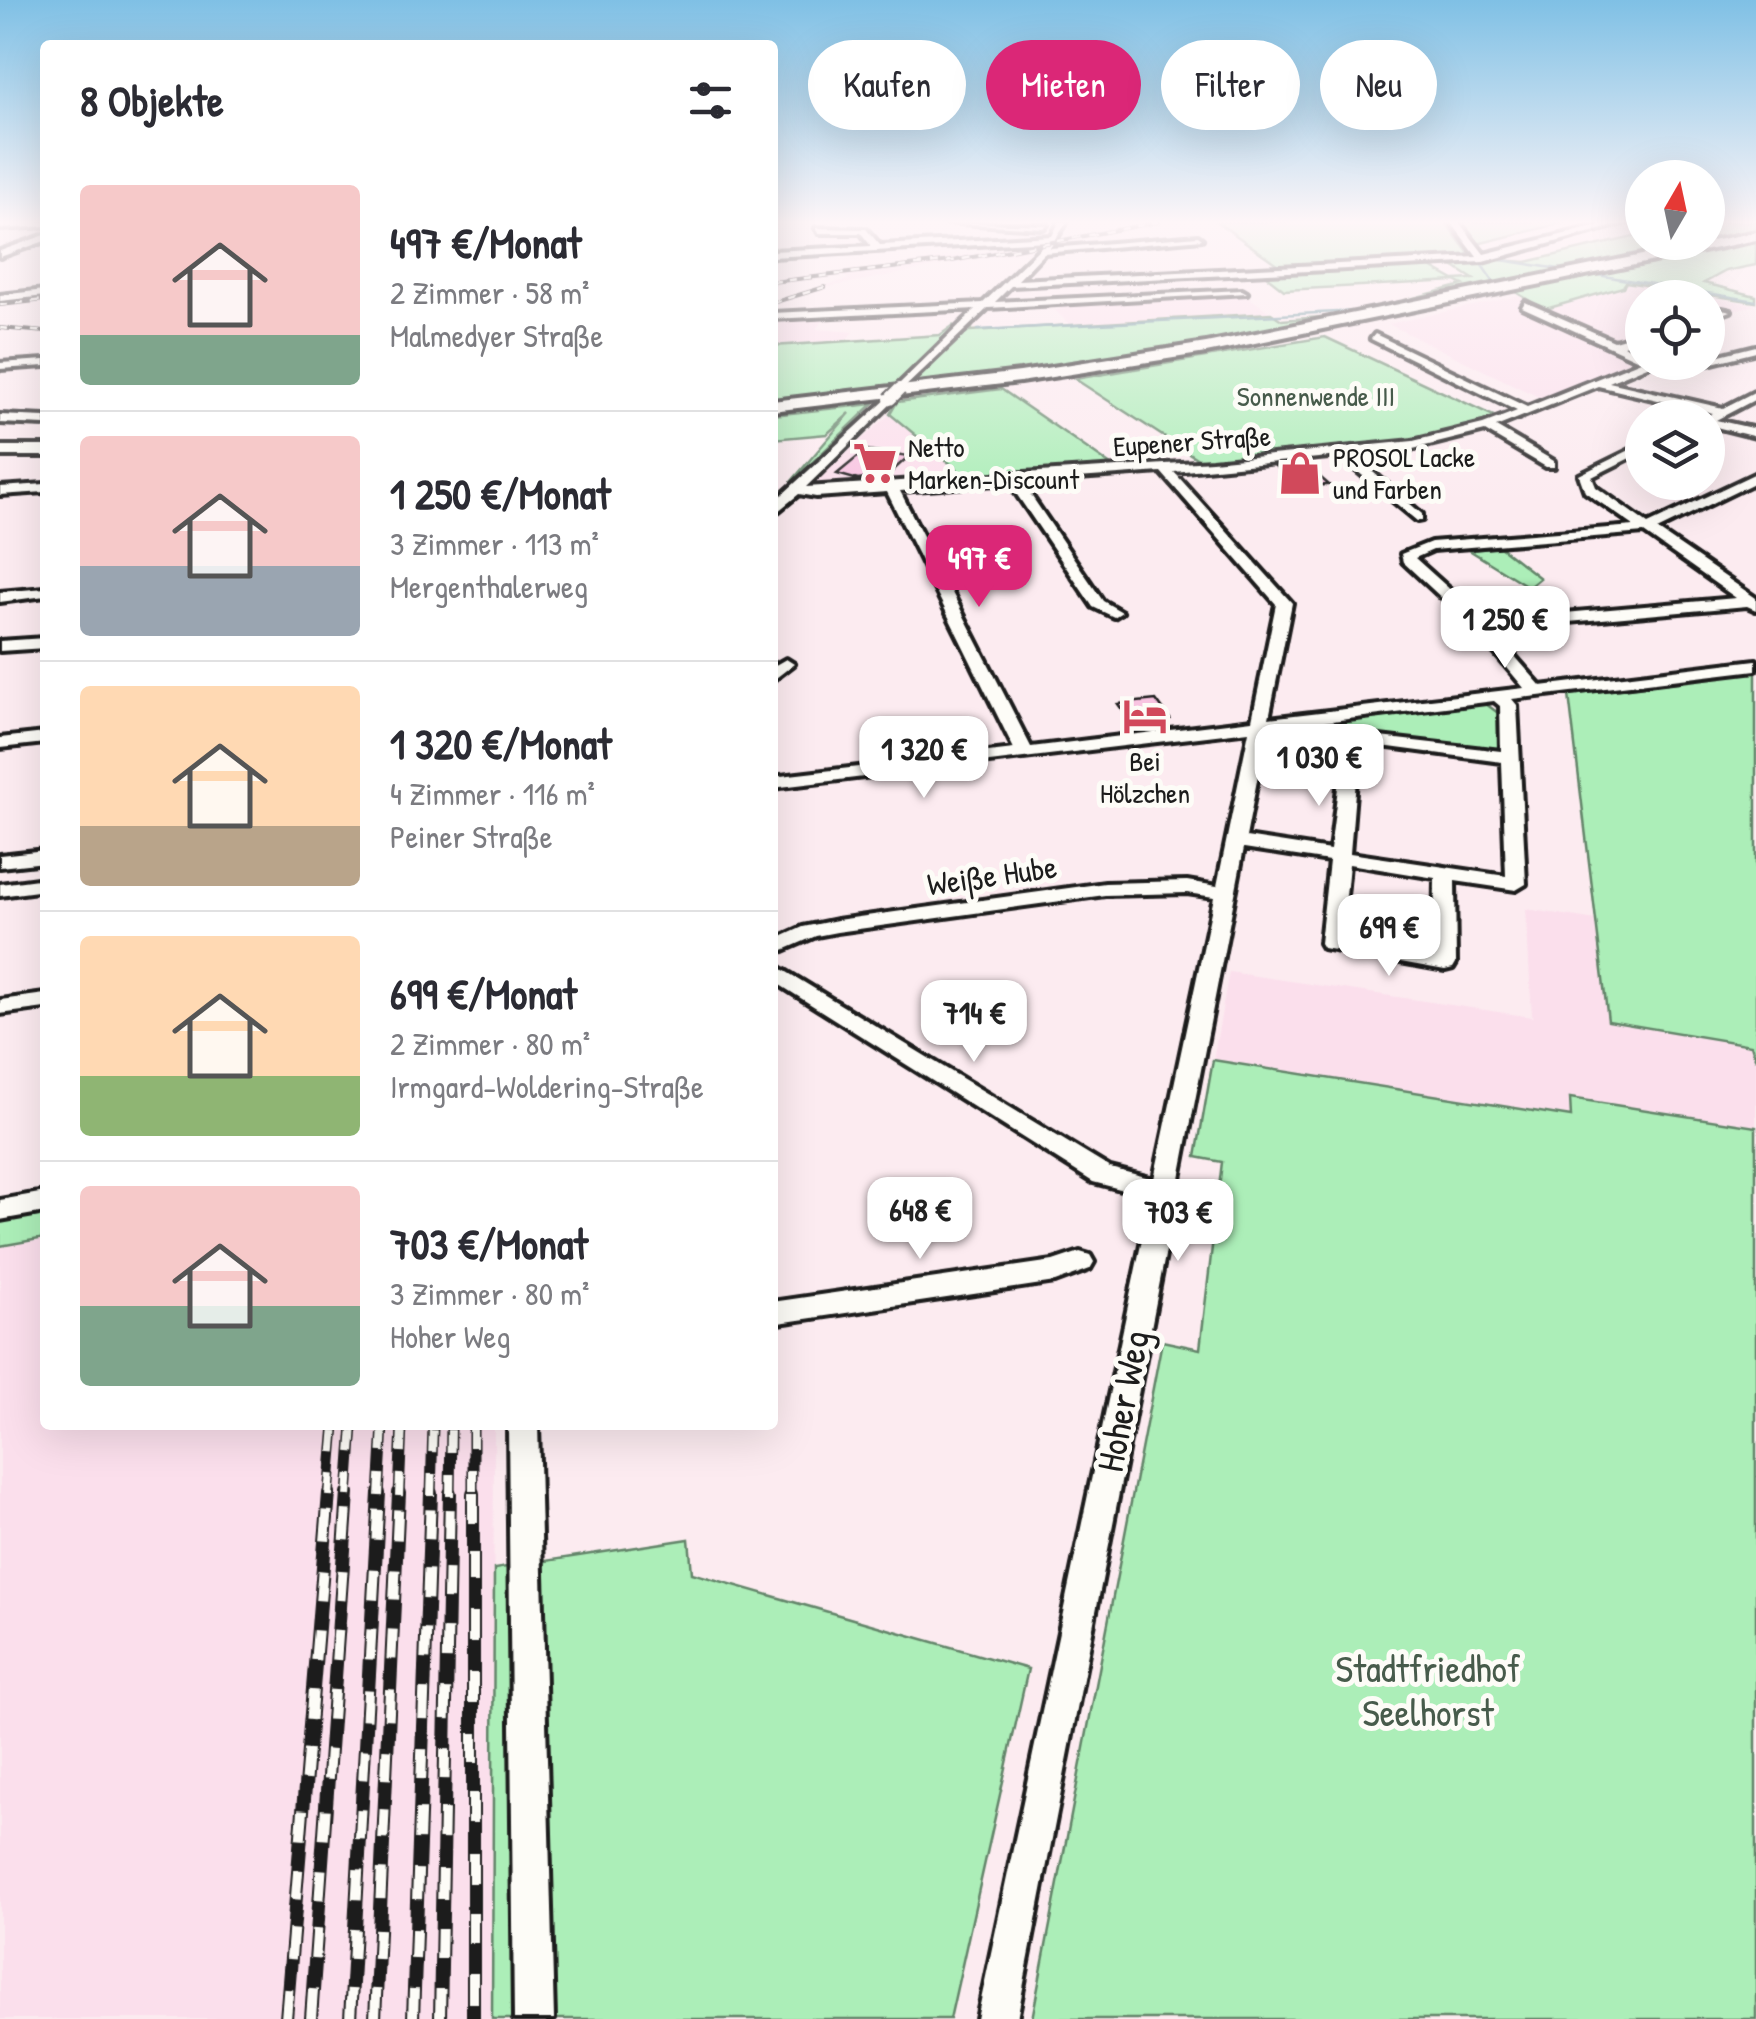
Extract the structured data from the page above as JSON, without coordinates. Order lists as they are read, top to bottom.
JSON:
{
  "streets": {
    "street": ["Eupener Straße", "Weiße Hube", "Hoher Weg"]
  },
  "crossings": [
    ["Eupener Straße", "Hoher Weg"],
    ["Weiße Hube", "Hoher Weg"]
  ],
  "parks": ["Sonnenwende III", "Stadtfriedhof Seelhorst"],
  "places": {
    "supermarket": ["Netto Marken-Discount"],
    "shop": ["PROSOL Lacke und Farben"],
    "hotel": ["Bei Hölzchen"]
  },
  "north": "top",
  "page": {
    "chip": [
      "Kaufen",
      "Mieten",
      "Filter",
      "Neu"
    ],
    "heading": "8 Objekte",
    "list": [
      {
        "name": "497 €/Monat",
        "note": "2 Zimmer · 58 m² · Malmedyer Straße"
      },
      {
        "name": "1 250 €/Monat",
        "note": "3 Zimmer · 113 m² · Mergenthalerweg"
      },
      {
        "name": "1 320 €/Monat",
        "note": "4 Zimmer · 116 m² · Peiner Straße"
      },
      {
        "name": "699 €/Monat",
        "note": "2 Zimmer · 80 m² · Irmgard-Woldering-Straße"
      },
      {
        "name": "703 €/Monat",
        "note": "3 Zimmer · 80 m² · Hoher Weg"
      }
    ],
    "price": [
      "497 €",
      "1 250 €",
      "1 320 €",
      "1 030 €",
      "699 €",
      "714 €",
      "648 €",
      "703 €"
    ]
  }
}
